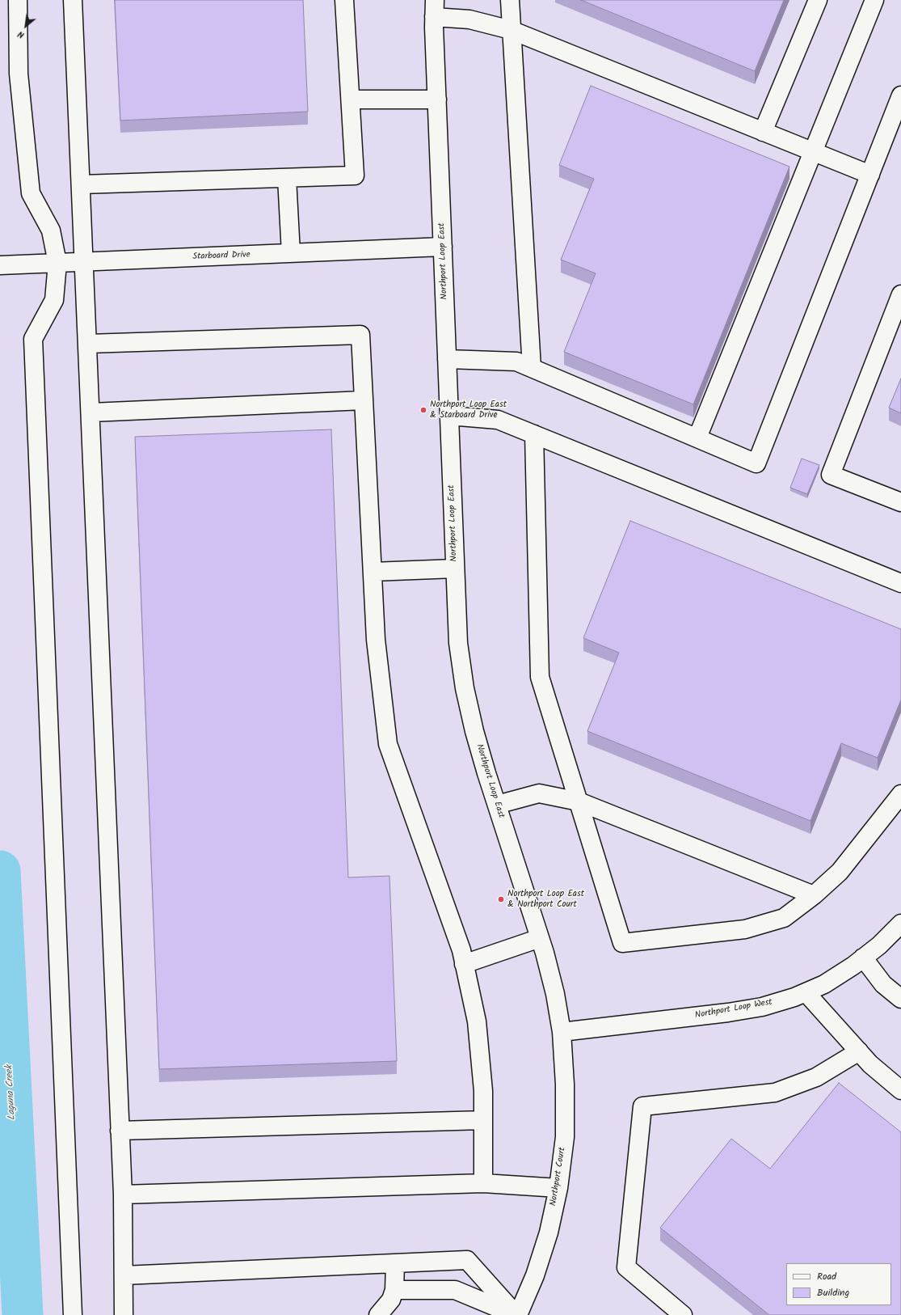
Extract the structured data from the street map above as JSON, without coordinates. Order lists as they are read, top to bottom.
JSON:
{
  "streets": {
    "street": [
      "Starboard Drive",
      "Northport Loop East",
      "Northport Loop West",
      "Northport Court"
    ]
  },
  "crossings": [
    ["Starboard Drive", "Northport Loop East"],
    ["Northport Loop East", "Northport Loop West"],
    ["Northport Loop East", "Northport Court"],
    ["Northport Loop West", "Northport Court"]
  ],
  "water": ["Laguna Creek"],
  "places": ["Northport Loop East & Starboard Drive", "Northport Loop East & Northport Court"],
  "legend": ["Road", "Building"],
  "north": "bottom left"
}
